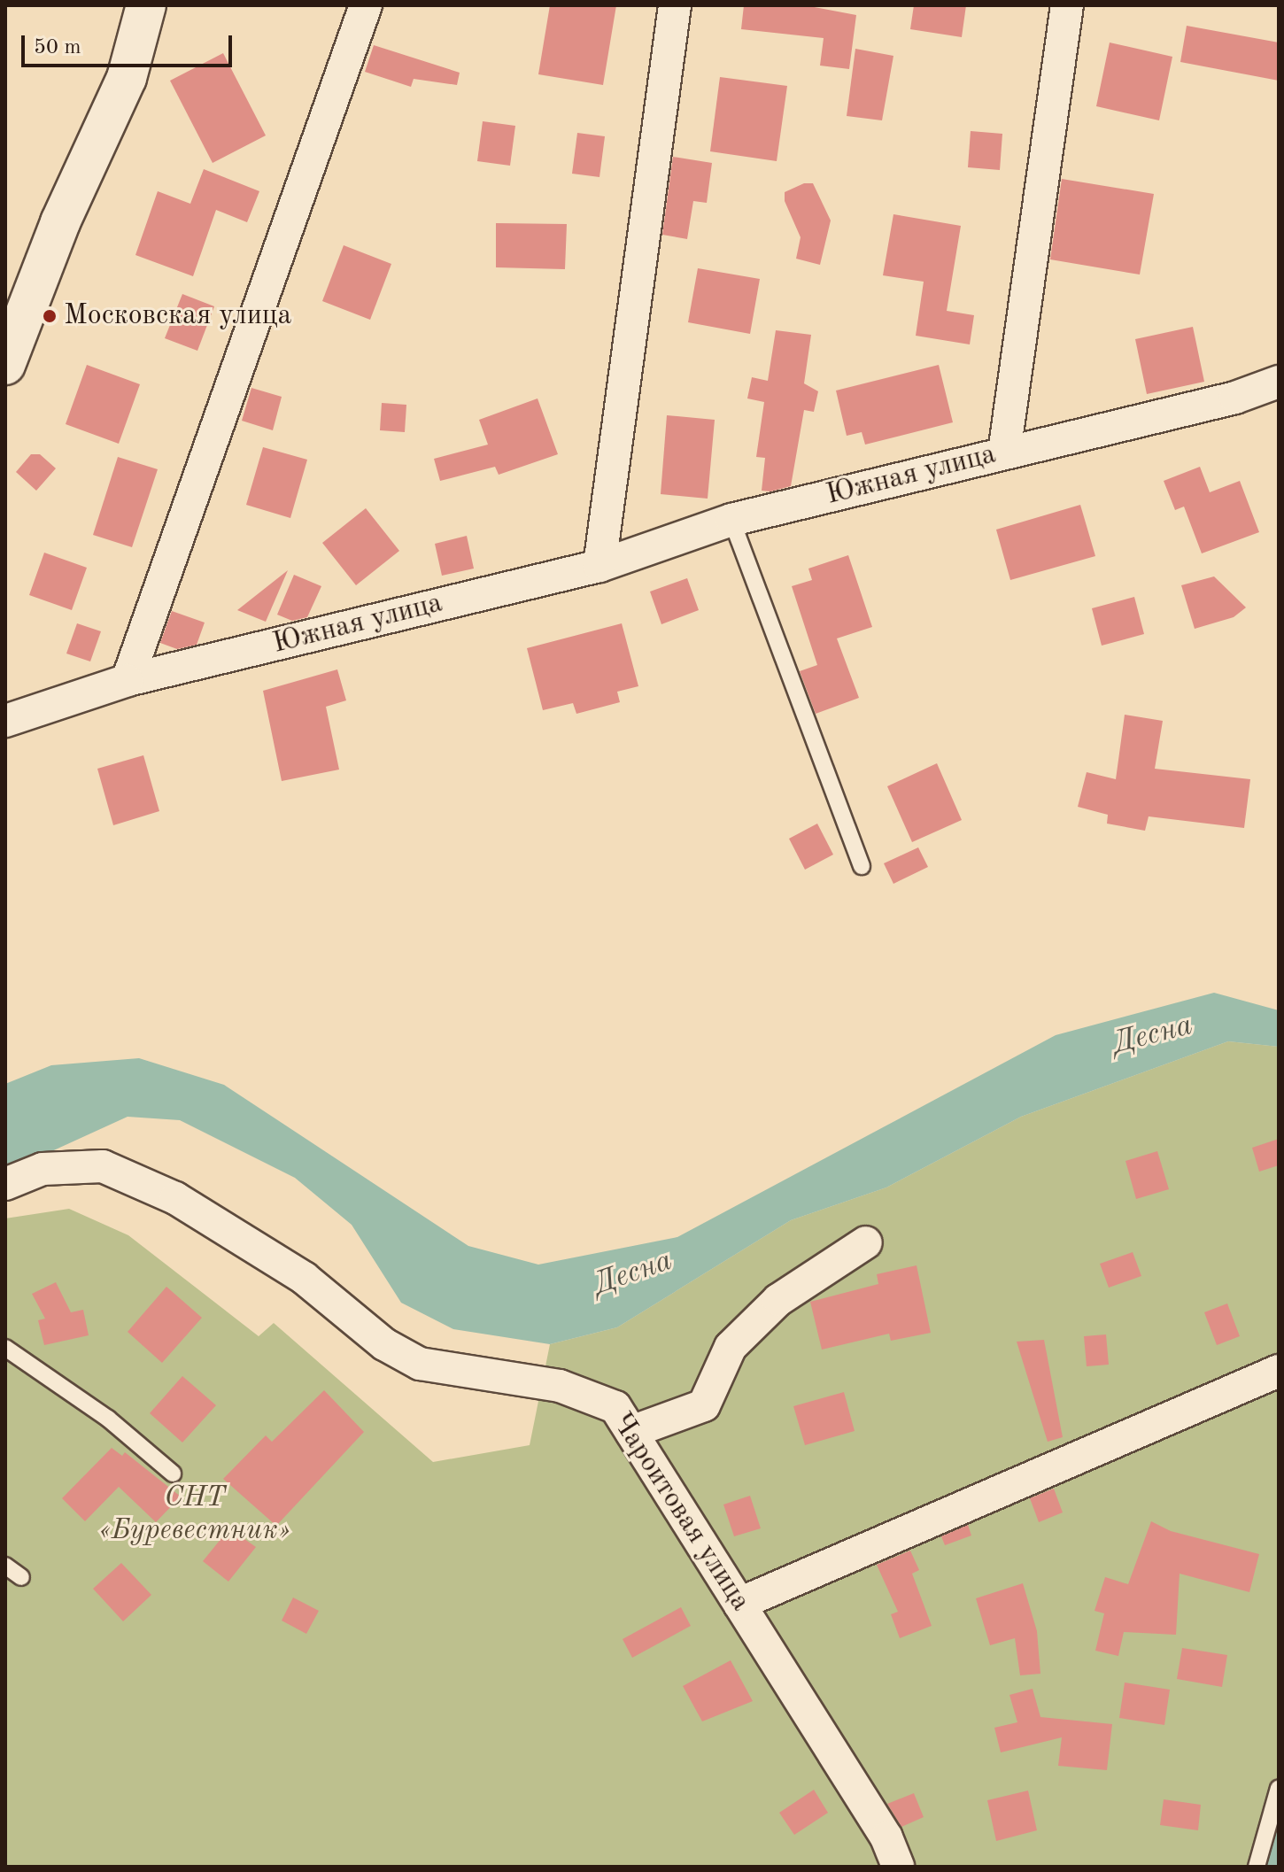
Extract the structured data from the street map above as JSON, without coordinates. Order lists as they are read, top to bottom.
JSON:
{
  "streets": {
    "street": ["Южная улица", "Чароитовая улица"]
  },
  "water": ["Десна"],
  "parks": ["СНТ «Буревестник»"],
  "places": ["Московская улица"],
  "scale_bar": "50 m"
}
